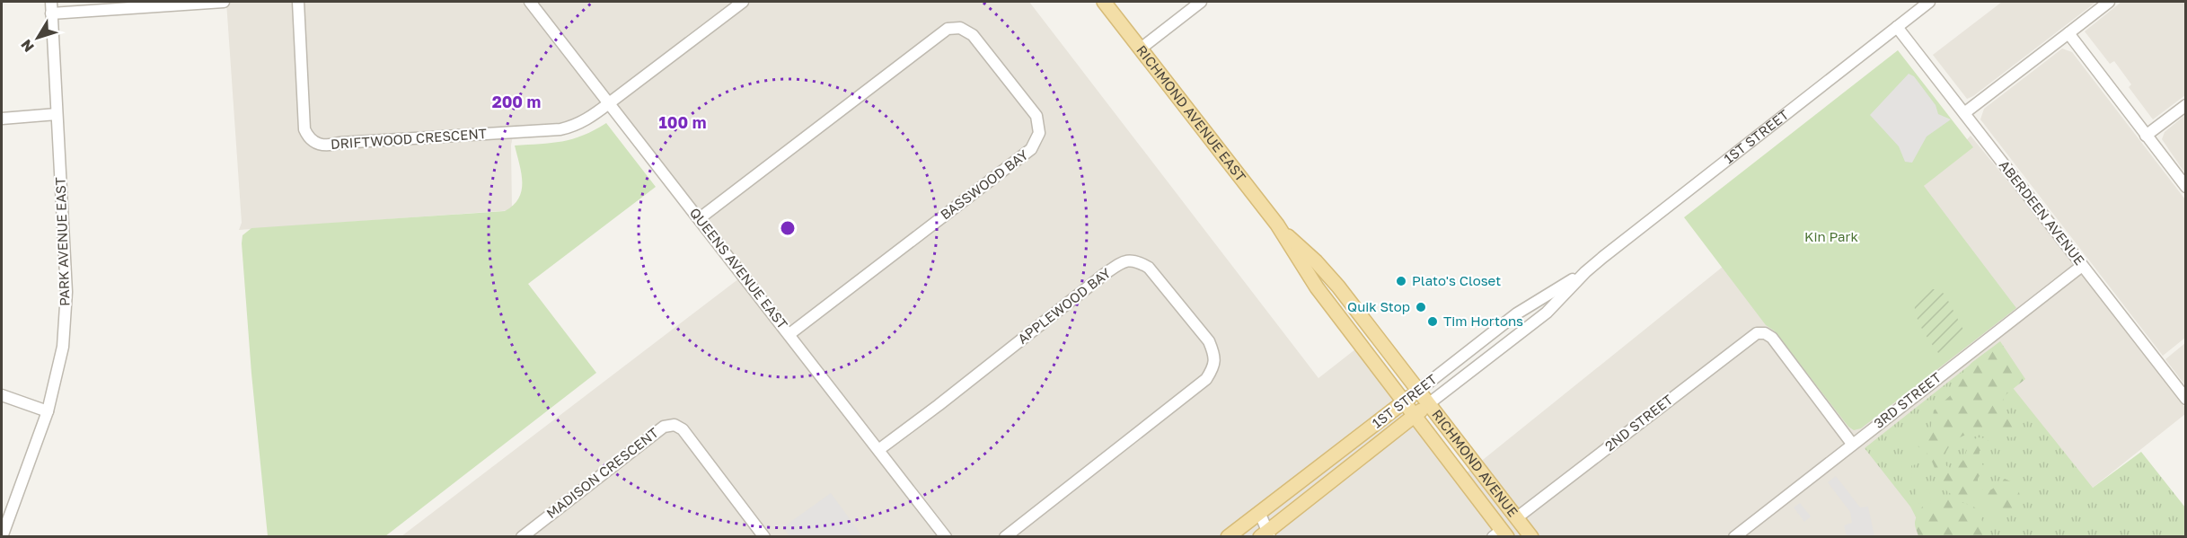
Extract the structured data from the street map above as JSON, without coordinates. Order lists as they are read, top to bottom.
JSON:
{
  "streets": {
    "main road": ["RICHMOND AVENUE EAST", "1ST STREET", "RICHMOND AVENUE"],
    "street": [
      "DRIFTWOOD CRESCENT",
      "BASSWOOD BAY",
      "ABERDEEN AVENUE",
      "PARK AVENUE EAST",
      "QUEENS AVENUE EAST",
      "APPLEWOOD BAY",
      "3RD STREET",
      "2ND STREET",
      "MADISON CRESCENT"
    ]
  },
  "crossings": [
    ["RICHMOND AVENUE EAST", "1ST STREET"],
    ["RICHMOND AVENUE EAST", "RICHMOND AVENUE"],
    ["1ST STREET", "ABERDEEN AVENUE"],
    ["1ST STREET", "RICHMOND AVENUE"],
    ["DRIFTWOOD CRESCENT", "QUEENS AVENUE EAST"],
    ["BASSWOOD BAY", "QUEENS AVENUE EAST"],
    ["ABERDEEN AVENUE", "3RD STREET"],
    ["QUEENS AVENUE EAST", "APPLEWOOD BAY"],
    ["3RD STREET", "2ND STREET"],
    ["2ND STREET", "RICHMOND AVENUE"]
  ],
  "parks": ["Kin Park"],
  "places": ["Plato's Closet", "Quik Stop", "Tim Hortons"],
  "north": "bottom left",
  "rings": ["200 m", "100 m"]
}
